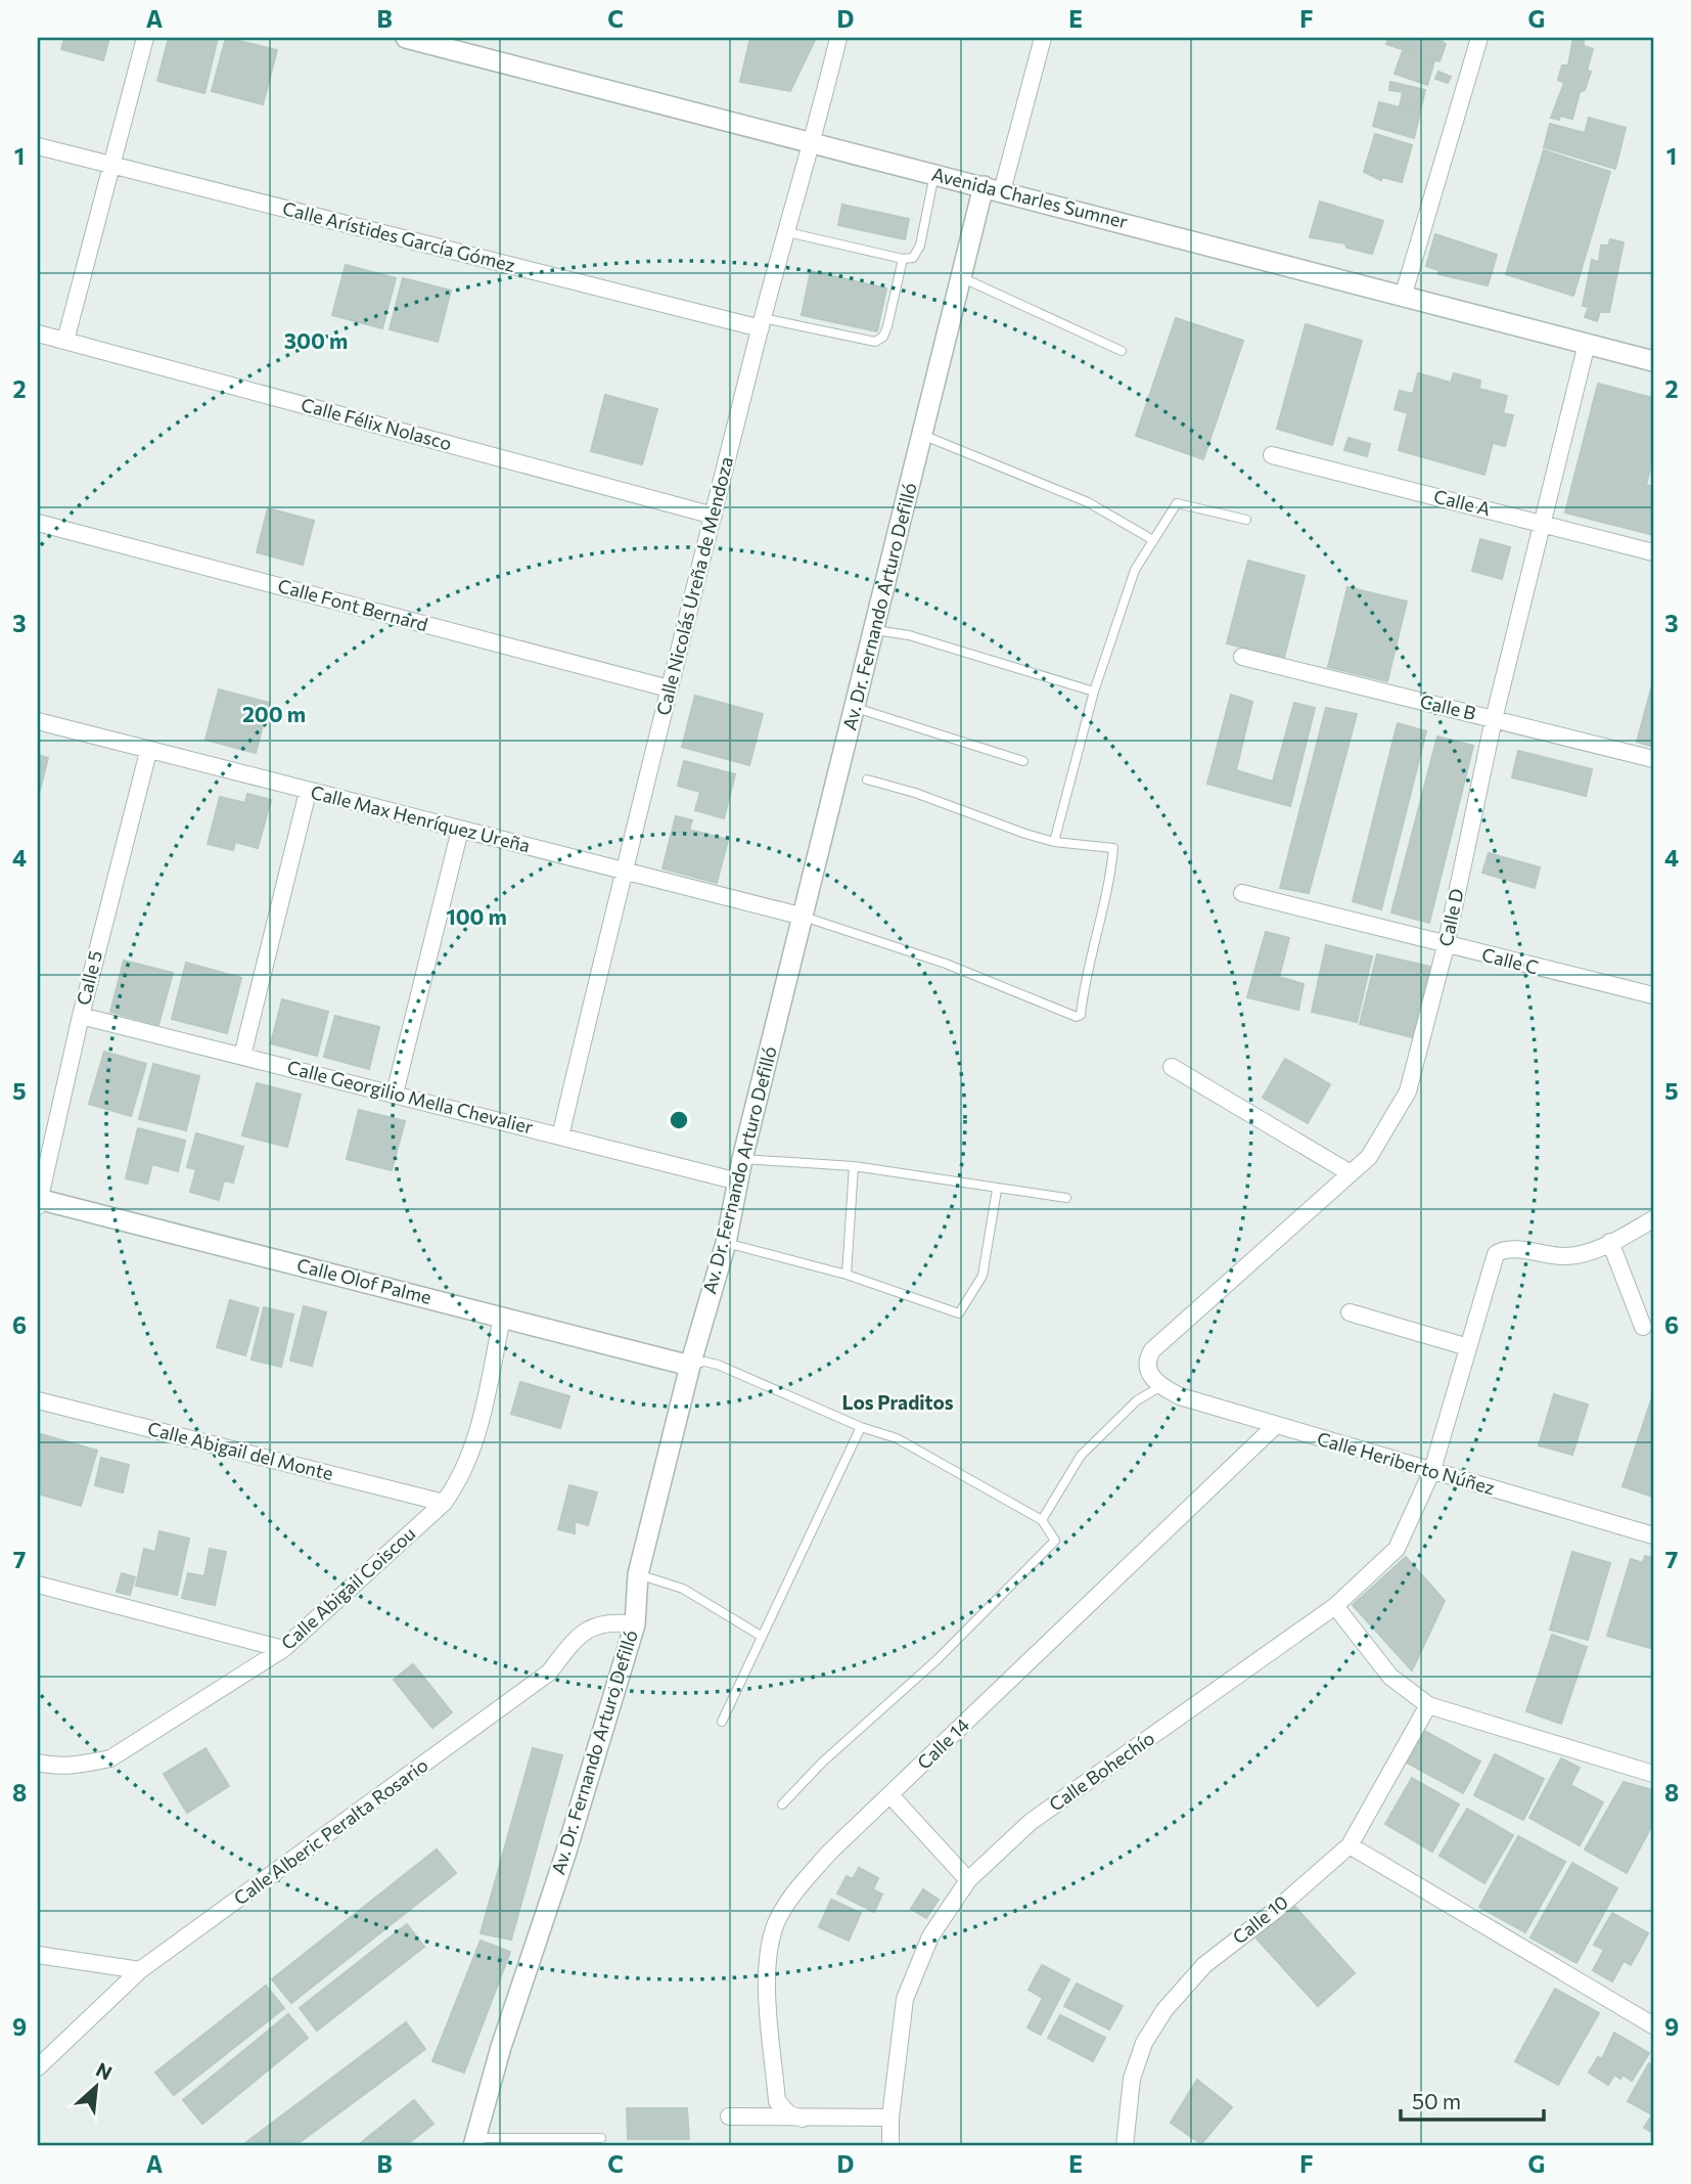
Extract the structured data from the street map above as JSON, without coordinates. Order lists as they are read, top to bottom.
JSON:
{
  "streets": {
    "street": [
      "Avenida Charles Sumner",
      "Calle Arístides García Gómez",
      "Calle Félix Nolasco",
      "Calle A",
      "Calle Nicolás Ureña de Mendoza",
      "Calle Font Bernard",
      "Av. Dr. Fernando Arturo Defilló",
      "Calle B",
      "Calle Max Henríquez Ureña",
      "Calle D",
      "Calle C",
      "Calle 5",
      "Calle Georgilio Mella Chevalier",
      "Calle Olof Palme",
      "Calle Abigail del Monte",
      "Calle Heriberto Núñez",
      "Calle Abigail Coiscou",
      "Calle 14",
      "Calle Bohechío",
      "Calle Alberic Peralta Rosario",
      "Calle 10"
    ]
  },
  "crossings": [
    ["Avenida Charles Sumner", "Calle Nicolás Ureña de Mendoza"],
    ["Avenida Charles Sumner", "Av. Dr. Fernando Arturo Defilló"],
    ["Avenida Charles Sumner", "Calle D"],
    ["Calle Arístides García Gómez", "Calle Nicolás Ureña de Mendoza"],
    ["Calle Félix Nolasco", "Calle Nicolás Ureña de Mendoza"],
    ["Calle A", "Calle D"],
    ["Calle Nicolás Ureña de Mendoza", "Calle Font Bernard"],
    ["Calle Nicolás Ureña de Mendoza", "Calle Max Henríquez Ureña"],
    ["Calle Nicolás Ureña de Mendoza", "Calle Georgilio Mella Chevalier"],
    ["Av. Dr. Fernando Arturo Defilló", "Calle Max Henríquez Ureña"],
    ["Av. Dr. Fernando Arturo Defilló", "Calle Georgilio Mella Chevalier"],
    ["Av. Dr. Fernando Arturo Defilló", "Calle Olof Palme"],
    ["Av. Dr. Fernando Arturo Defilló", "Calle Alberic Peralta Rosario"],
    ["Calle B", "Calle D"],
    ["Calle Max Henríquez Ureña", "Calle 5"],
    ["Calle D", "Calle C"],
    ["Calle D", "Calle Heriberto Núñez"],
    ["Calle 5", "Calle Georgilio Mella Chevalier"],
    ["Calle 5", "Calle Olof Palme"],
    ["Calle Olof Palme", "Calle Abigail Coiscou"],
    ["Calle Abigail del Monte", "Calle Abigail Coiscou"],
    ["Calle Heriberto Núñez", "Calle 14"],
    ["Calle Heriberto Núñez", "Calle Bohechío"]
  ],
  "districts": ["Los Praditos"],
  "scale_bar": "50 m",
  "north": "top right",
  "grid": {
    "columns": [
      "A",
      "B",
      "C",
      "D",
      "E",
      "F",
      "G"
    ],
    "rows": [
      "1",
      "2",
      "3",
      "4",
      "5",
      "6",
      "7",
      "8",
      "9"
    ]
  },
  "rings": ["300 m", "200 m", "100 m"]
}
